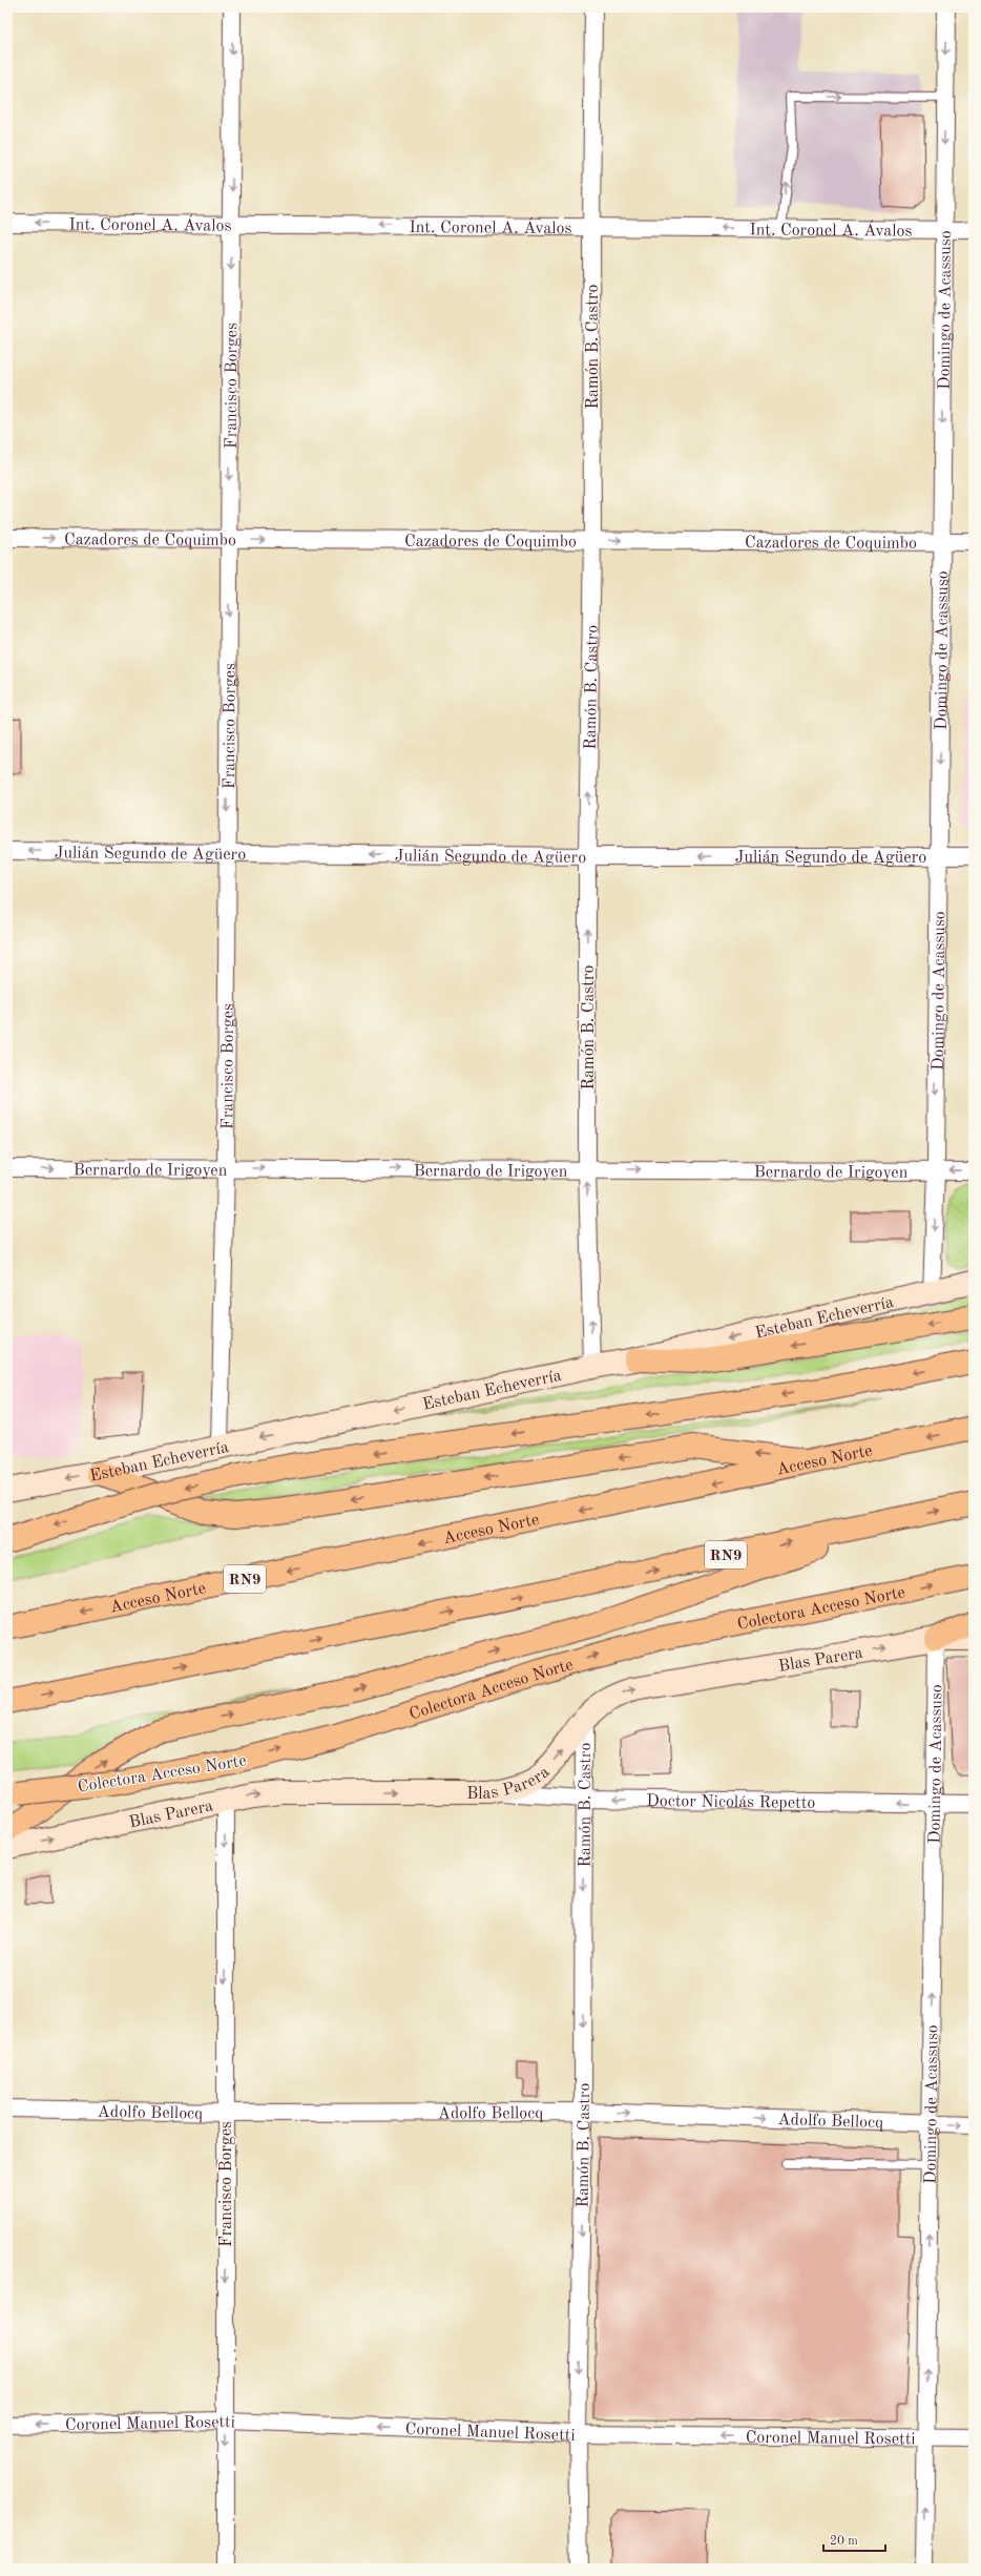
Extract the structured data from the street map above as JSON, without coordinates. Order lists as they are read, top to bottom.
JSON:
{
  "streets": {
    "highway": ["Acceso Norte", "RN9", "Colectora Acceso Norte"],
    "street": [
      "Int. Coronel A. Ávalos",
      "Domingo de Acassuso",
      "Ramón B. Castro",
      "Francisco Borges",
      "Cazadores de Coquimbo",
      "Julián Segundo de Agüero",
      "Bernardo de Irigoyen",
      "Esteban Echeverría",
      "Blas Parera",
      "Doctor Nicolás Repetto",
      "Adolfo Bellocq",
      "Coronel Manuel Rosetti"
    ]
  },
  "crossings": [
    ["Int. Coronel A. Ávalos", "Domingo de Acassuso"],
    ["Int. Coronel A. Ávalos", "Ramón B. Castro"],
    ["Int. Coronel A. Ávalos", "Francisco Borges"],
    ["Domingo de Acassuso", "Cazadores de Coquimbo"],
    ["Domingo de Acassuso", "Julián Segundo de Agüero"],
    ["Domingo de Acassuso", "Bernardo de Irigoyen"],
    ["Domingo de Acassuso", "Esteban Echeverría"],
    ["Domingo de Acassuso", "Blas Parera"],
    ["Domingo de Acassuso", "Doctor Nicolás Repetto"],
    ["Domingo de Acassuso", "Adolfo Bellocq"],
    ["Domingo de Acassuso", "Coronel Manuel Rosetti"],
    ["Ramón B. Castro", "Cazadores de Coquimbo"],
    ["Ramón B. Castro", "Julián Segundo de Agüero"],
    ["Ramón B. Castro", "Bernardo de Irigoyen"],
    ["Ramón B. Castro", "Esteban Echeverría"],
    ["Ramón B. Castro", "Blas Parera"],
    ["Ramón B. Castro", "Doctor Nicolás Repetto"],
    ["Ramón B. Castro", "Adolfo Bellocq"],
    ["Ramón B. Castro", "Coronel Manuel Rosetti"],
    ["Francisco Borges", "Cazadores de Coquimbo"],
    ["Francisco Borges", "Julián Segundo de Agüero"],
    ["Francisco Borges", "Bernardo de Irigoyen"],
    ["Francisco Borges", "Esteban Echeverría"],
    ["Francisco Borges", "Blas Parera"],
    ["Francisco Borges", "Adolfo Bellocq"],
    ["Francisco Borges", "Coronel Manuel Rosetti"],
    ["Blas Parera", "Doctor Nicolás Repetto"]
  ],
  "one_way": [
    "Int. Coronel A. Ávalos",
    "Francisco Borges",
    "Cazadores de Coquimbo",
    "Julián Segundo de Agüero",
    "Bernardo de Irigoyen",
    "Esteban Echeverría",
    "Blas Parera",
    "Doctor Nicolás Repetto",
    "Adolfo Bellocq",
    "Coronel Manuel Rosetti"
  ],
  "scale_bar": "20 m"
}
